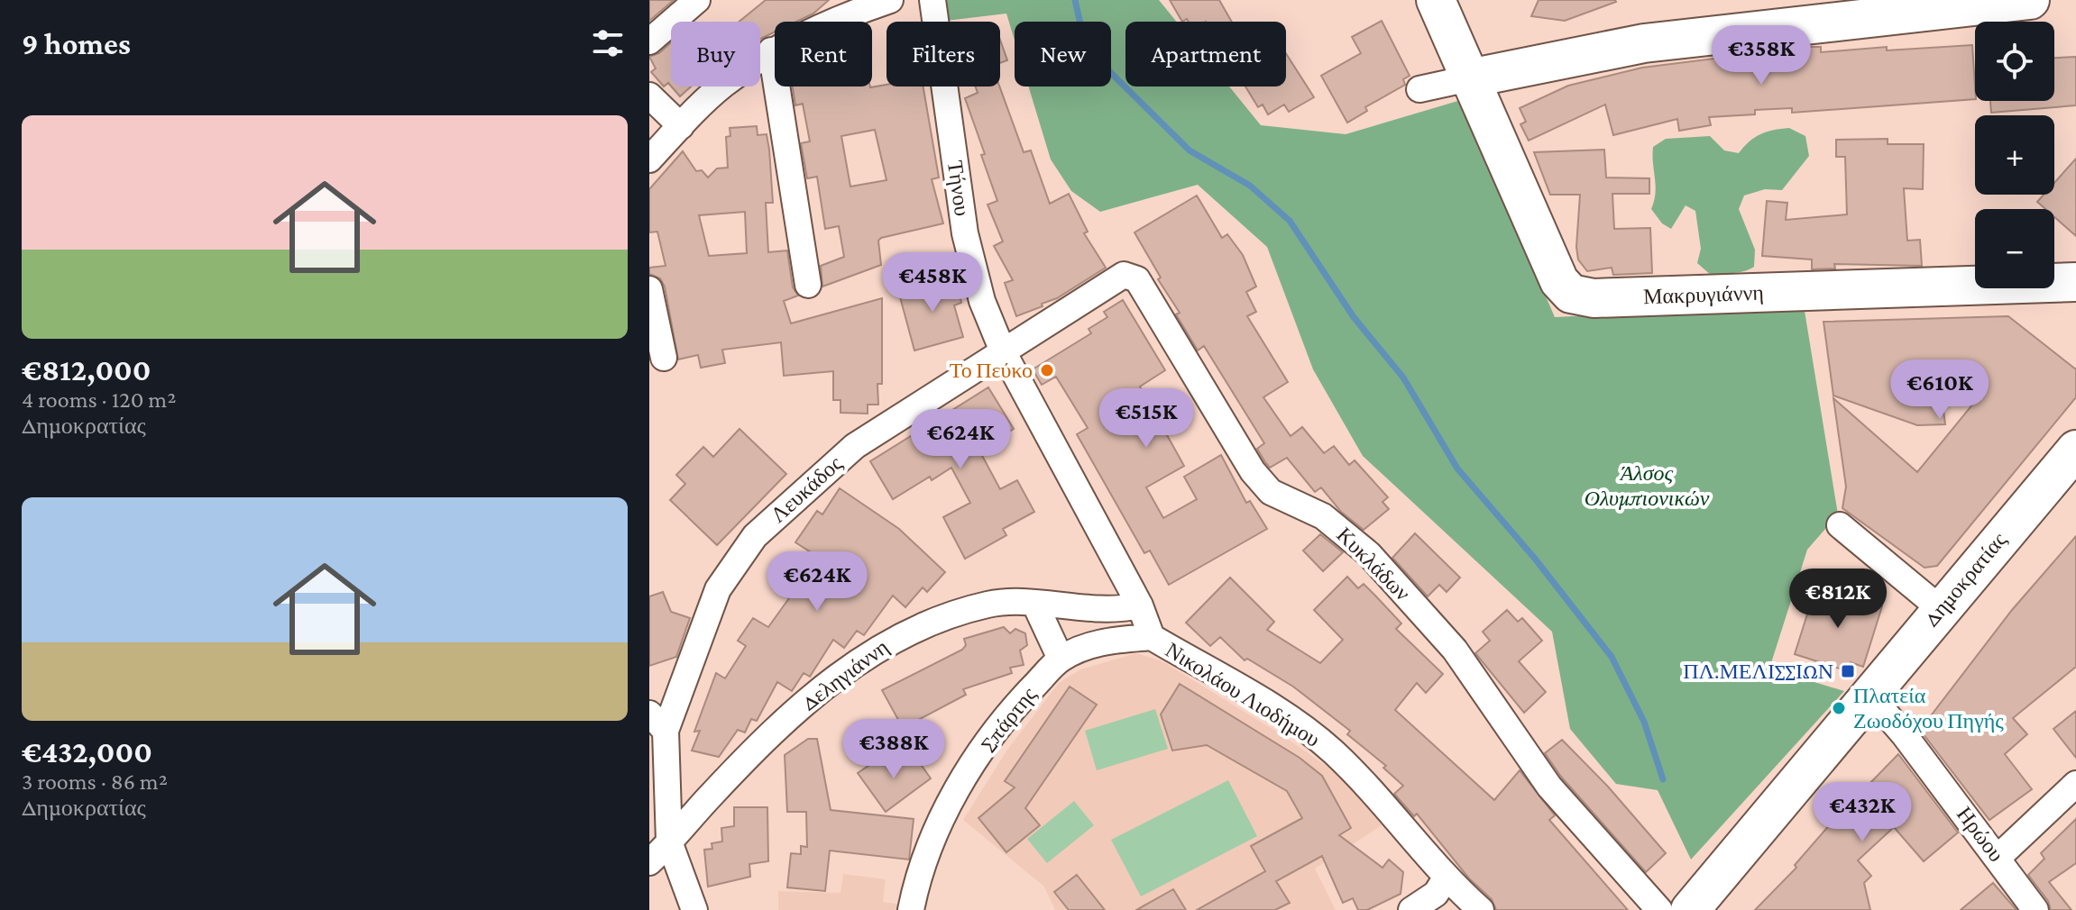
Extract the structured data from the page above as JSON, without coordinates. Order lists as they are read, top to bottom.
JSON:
{
  "streets": {
    "street": [
      "Τήνου",
      "Μακρυγιάννη",
      "Λευκάδος",
      "Κυκλάδων",
      "Δημοκρατίας",
      "Δεληγιάννη",
      "Νικολάου Λιοδήμου",
      "Σπάρτης",
      "Ηρώου"
    ]
  },
  "crossings": [
    ["Τήνου", "Λευκάδος"],
    ["Τήνου", "Κυκλάδων"],
    ["Τήνου", "Δεληγιάννη"],
    ["Τήνου", "Νικολάου Λιοδήμου"],
    ["Τήνου", "Σπάρτης"],
    ["Λευκάδος", "Κυκλάδων"],
    ["Δημοκρατίας", "Ηρώου"],
    ["Νικολάου Λιοδήμου", "Σπάρτης"]
  ],
  "parks": ["Άλσος Ολυμπιονικών"],
  "places": {
    "other": ["Το Πεύκο", "Πλατεία Ζωοδόχου Πηγής"],
    "transit": ["ΠΛ.ΜΕΛΙΣΣΙΩΝ"]
  },
  "page": {
    "heading": "9 homes",
    "map_buttons": ["+", "−"],
    "chip": [
      "Buy",
      "Rent",
      "Filters",
      "New",
      "Apartment"
    ],
    "price": [
      "€358K",
      "€458K",
      "€610K",
      "€515K",
      "€624K",
      "€624K",
      "€812K",
      "€388K",
      "€432K"
    ],
    "list": [
      {
        "name": "€812,000",
        "note": "4 rooms · 120 m² · Δημοκρατίας"
      },
      {
        "name": "€432,000",
        "note": "3 rooms · 86 m² · Δημοκρατίας"
      }
    ]
  }
}
